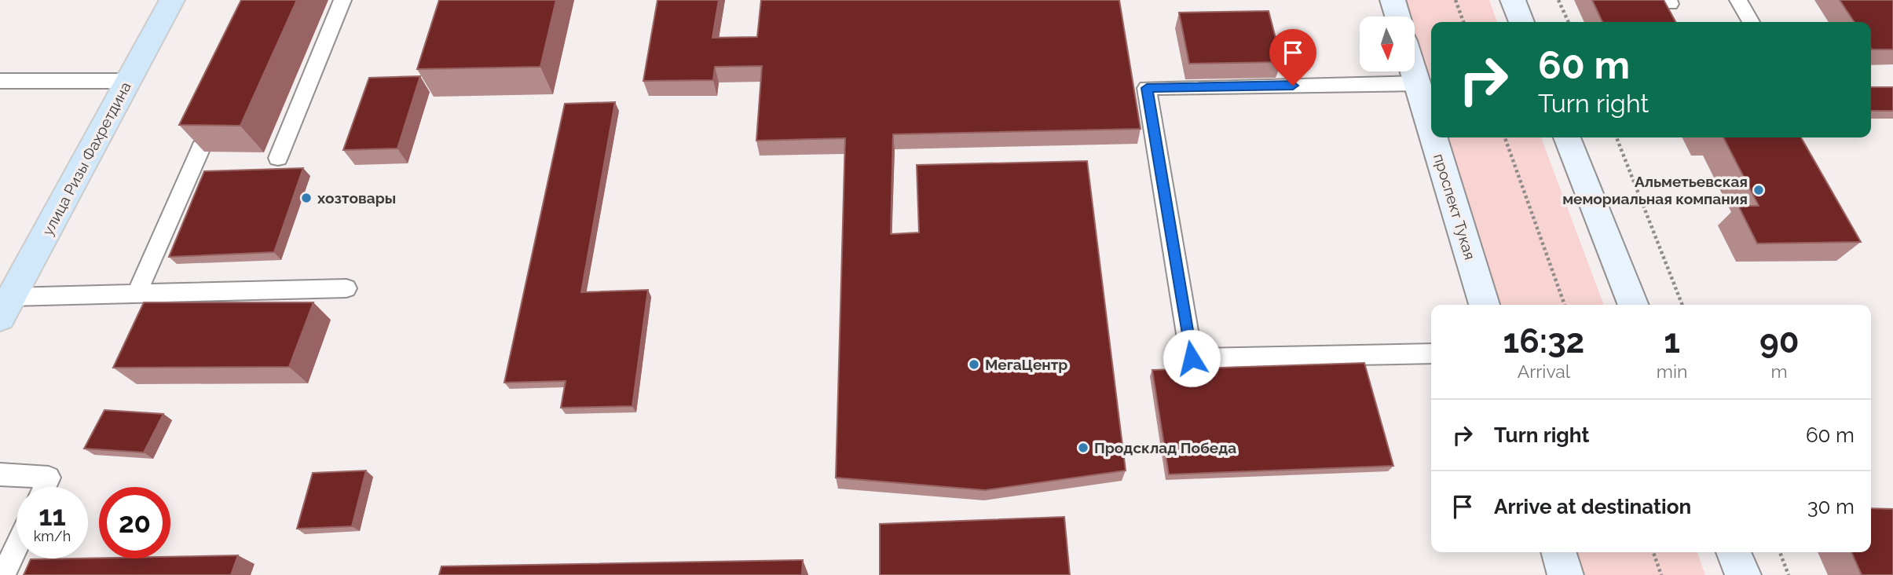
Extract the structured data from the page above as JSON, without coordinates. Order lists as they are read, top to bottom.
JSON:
{
  "streets": {
    "main road": ["улица Ризы Фахретдина", "проспект Тукая"]
  },
  "places": [
    "Альметьевская мемориальная компания",
    "хозтовары",
    "МегаЦентр",
    "Продсклад Победа"
  ],
  "north": "bottom",
  "page": {
    "turn": ["60 m", "Turn right"],
    "eta": [
      "16:32",
      "Arrival",
      "1",
      "min",
      "90",
      "m"
    ],
    "list": [
      {
        "name": "Turn right",
        "value": "60 m"
      },
      {
        "name": "Arrive at destination",
        "value": "30 m"
      }
    ],
    "speed": "11 km/h",
    "limit": "20"
  }
}
